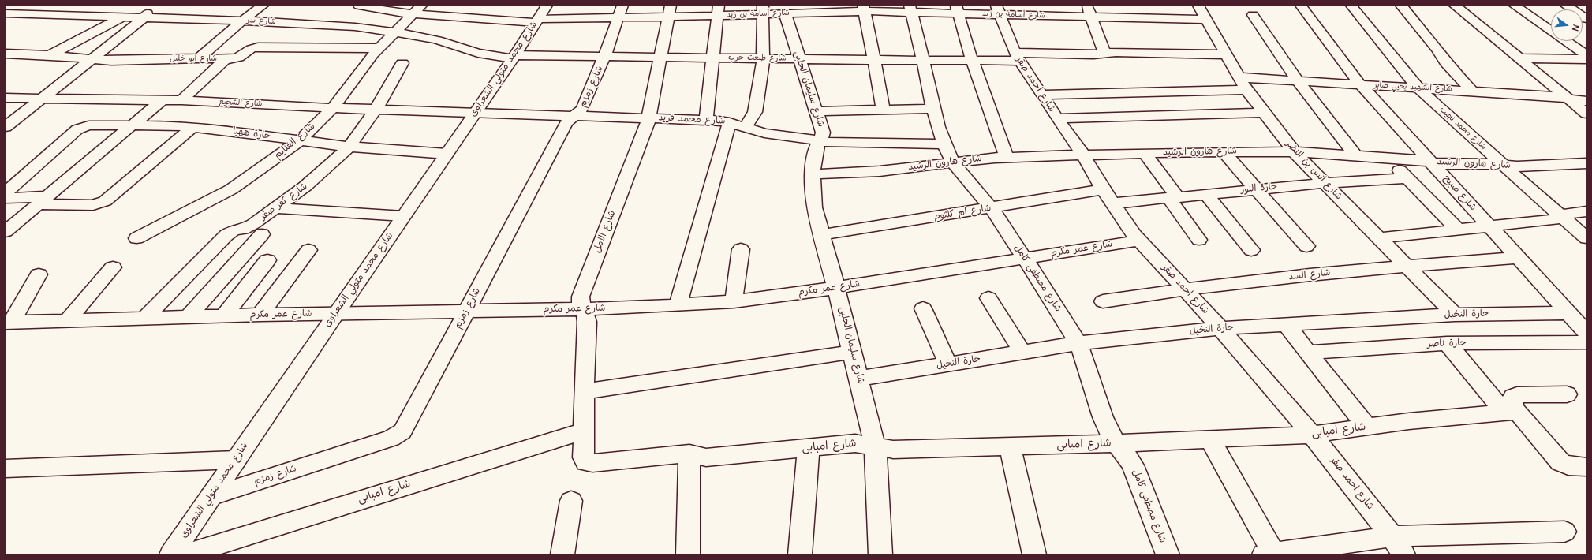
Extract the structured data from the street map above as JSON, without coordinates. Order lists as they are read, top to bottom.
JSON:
{
  "streets": {
    "street": [
      "شارع أسامة بن زيد",
      "شارع بدر",
      "شارع طلعت حرب",
      "شارع ابو خليل",
      "شارع محمد متولي الشعراوى",
      "شارع احمد صقر",
      "شارع زمزم",
      "شارع الشهيد يحيي صابر",
      "شارع سليمان الحلبى",
      "شارع الشجيع",
      "شارع محمد فريد",
      "شارع محمد نجيب",
      "حارة ههيا",
      "شارع الغنايم",
      "شارع هارون الرشيد",
      "شارع انس بن النضر",
      "حارة النور",
      "شارع صبيح",
      "شارع كفر صقر",
      "شارع ام كلثوم",
      "شارع الامل",
      "شارع عمر مكرم",
      "شارع السد",
      "شارع مصطفى كامل",
      "حارة النخيل",
      "حارة ناصر",
      "شارع امبابى"
    ]
  },
  "crossings": [
    ["شارع أسامة بن زيد", "شارع محمد متولي الشعراوى"],
    ["شارع أسامة بن زيد", "شارع احمد صقر"],
    ["شارع أسامة بن زيد", "شارع زمزم"],
    ["شارع أسامة بن زيد", "شارع سليمان الحلبى"],
    ["شارع أسامة بن زيد", "شارع الغنايم"],
    ["شارع أسامة بن زيد", "شارع انس بن النضر"],
    ["شارع أسامة بن زيد", "شارع الامل"],
    ["شارع أسامة بن زيد", "شارع مصطفى كامل"],
    ["شارع بدر", "شارع طلعت حرب"],
    ["شارع بدر", "شارع محمد متولي الشعراوى"],
    ["شارع بدر", "شارع الغنايم"],
    ["شارع طلعت حرب", "شارع محمد متولي الشعراوى"],
    ["شارع طلعت حرب", "شارع احمد صقر"],
    ["شارع طلعت حرب", "شارع زمزم"],
    ["شارع طلعت حرب", "شارع سليمان الحلبى"],
    ["شارع طلعت حرب", "شارع انس بن النضر"],
    ["شارع طلعت حرب", "شارع الامل"],
    ["شارع طلعت حرب", "شارع مصطفى كامل"],
    ["شارع ابو خليل", "شارع الغنايم"],
    ["شارع محمد متولي الشعراوى", "شارع زمزم"],
    ["شارع محمد متولي الشعراوى", "شارع الشجيع"],
    ["شارع محمد متولي الشعراوى", "شارع محمد فريد"],
    ["شارع محمد متولي الشعراوى", "حارة ههيا"],
    ["شارع محمد متولي الشعراوى", "شارع عمر مكرم"],
    ["شارع احمد صقر", "شارع الشهيد يحيي صابر"],
    ["شارع احمد صقر", "شارع هارون الرشيد"],
    ["شارع احمد صقر", "حارة النور"],
    ["شارع احمد صقر", "شارع ام كلثوم"],
    ["شارع احمد صقر", "شارع عمر مكرم"],
    ["شارع احمد صقر", "شارع السد"],
    ["شارع احمد صقر", "حارة النخيل"],
    ["شارع احمد صقر", "شارع امبابى"],
    ["شارع زمزم", "شارع محمد فريد"],
    ["شارع زمزم", "شارع عمر مكرم"],
    ["شارع الشهيد يحيي صابر", "شارع محمد نجيب"],
    ["شارع الشهيد يحيي صابر", "شارع انس بن النضر"],
    ["شارع الشهيد يحيي صابر", "شارع صبيح"],
    ["شارع سليمان الحلبى", "شارع محمد فريد"],
    ["شارع سليمان الحلبى", "شارع هارون الرشيد"],
    ["شارع سليمان الحلبى", "شارع ام كلثوم"],
    ["شارع سليمان الحلبى", "شارع عمر مكرم"],
    ["شارع سليمان الحلبى", "حارة النخيل"],
    ["شارع سليمان الحلبى", "شارع امبابى"],
    ["شارع الشجيع", "شارع محمد فريد"],
    ["شارع الشجيع", "شارع الغنايم"],
    ["شارع الشجيع", "شارع كفر صقر"],
    ["شارع محمد فريد", "شارع الامل"],
    ["شارع محمد فريد", "شارع مصطفى كامل"],
    ["شارع محمد نجيب", "شارع هارون الرشيد"],
    ["حارة ههيا", "شارع الغنايم"],
    ["حارة ههيا", "شارع كفر صقر"],
    ["شارع هارون الرشيد", "شارع انس بن النضر"],
    ["شارع هارون الرشيد", "شارع صبيح"],
    ["شارع هارون الرشيد", "شارع مصطفى كامل"],
    ["شارع انس بن النضر", "حارة النور"],
    ["شارع انس بن النضر", "شارع السد"],
    ["شارع انس بن النضر", "حارة النخيل"],
    ["حارة النور", "شارع ام كلثوم"],
    ["شارع صبيح", "شارع السد"],
    ["شارع صبيح", "حارة النخيل"],
    ["شارع كفر صقر", "شارع عمر مكرم"],
    ["شارع ام كلثوم", "شارع مصطفى كامل"],
    ["شارع الامل", "شارع عمر مكرم"],
    ["شارع الامل", "شارع امبابى"],
    ["شارع عمر مكرم", "شارع مصطفى كامل"],
    ["شارع مصطفى كامل", "حارة النخيل"],
    ["شارع مصطفى كامل", "شارع امبابى"]
  ],
  "north": "right"
}
